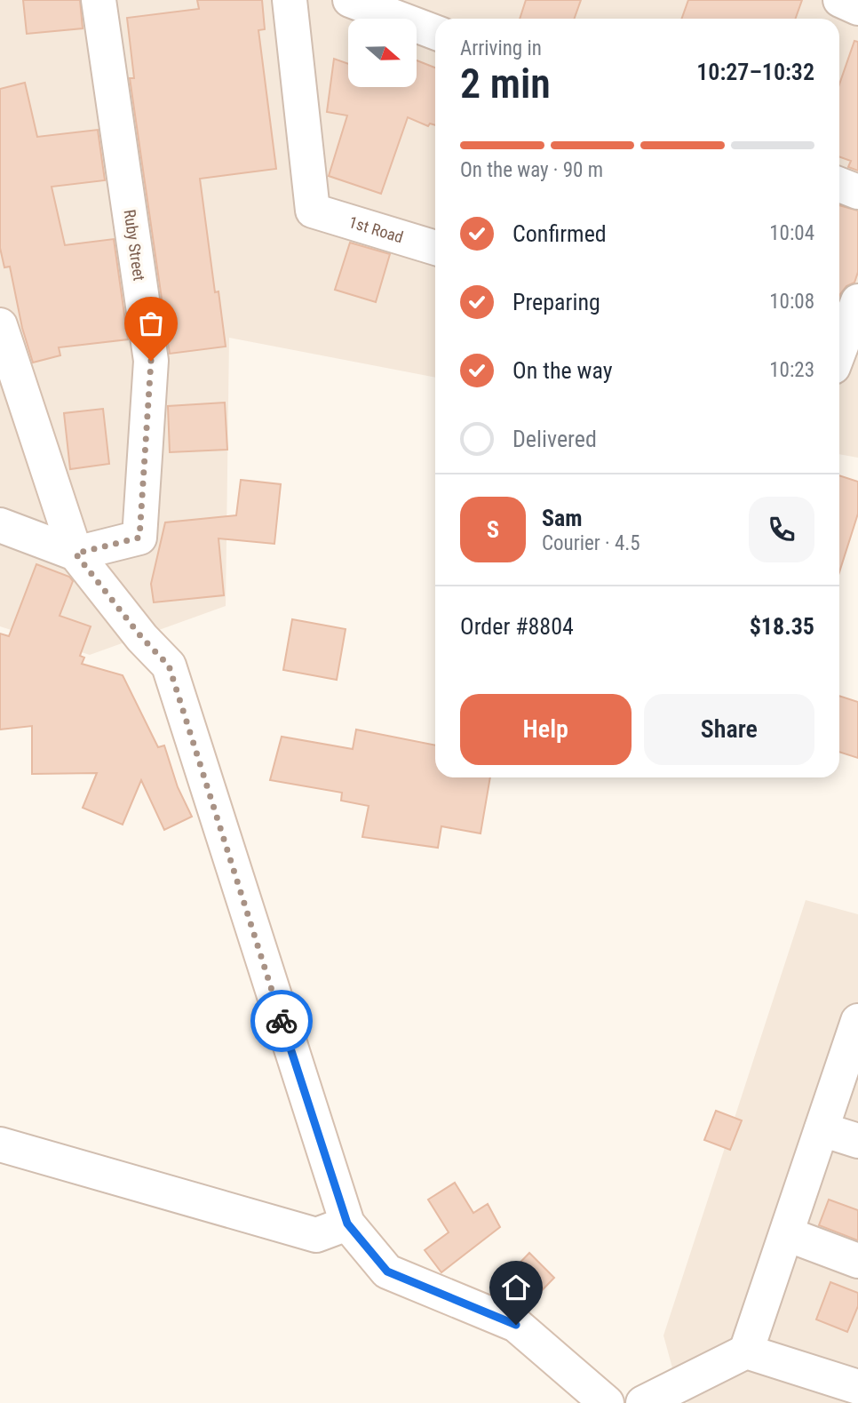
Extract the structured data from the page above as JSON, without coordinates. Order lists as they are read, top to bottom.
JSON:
{
  "streets": {
    "street": ["1st Road", "Ruby Street"]
  },
  "north": "right",
  "page": {
    "heading": ["2 min", "Arriving in", "10:27–10:32"],
    "panel": [
      "Sam",
      "Courier · 4.5",
      "Order #8804",
      "$18.35"
    ],
    "bar": "On the way · 90 m",
    "list": [
      ["Confirmed", "10:04"],
      ["Preparing", "10:08"],
      ["On the way", "10:23"],
      "Delivered"
    ],
    "round": "S",
    "buttons": ["Help", "Share"]
  }
}
